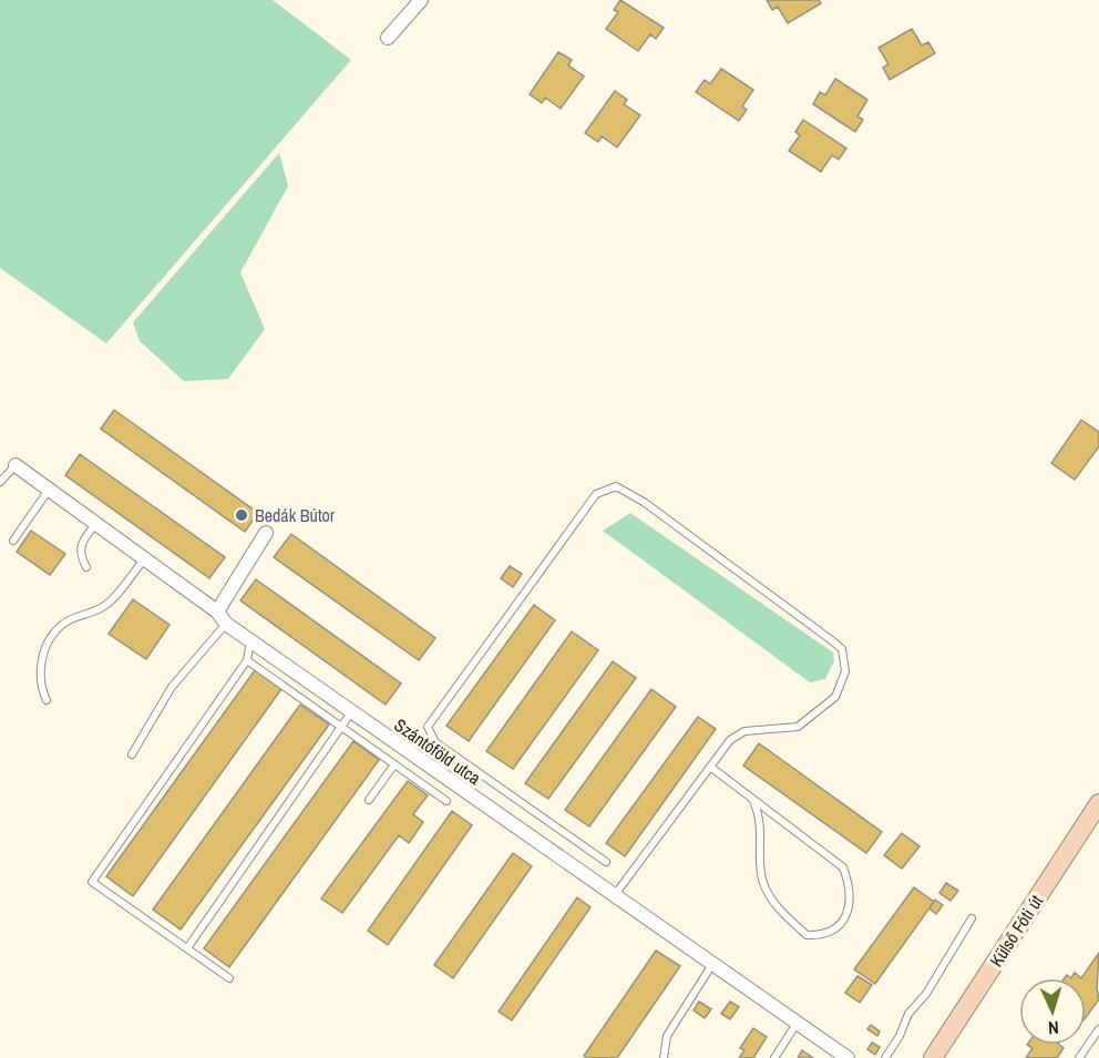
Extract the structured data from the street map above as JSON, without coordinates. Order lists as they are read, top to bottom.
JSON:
{
  "streets": {
    "main road": ["Külső Fóti út"],
    "street": ["Szántóföld utca"]
  },
  "places": ["Bedák Bútor"],
  "north": "bottom"
}
